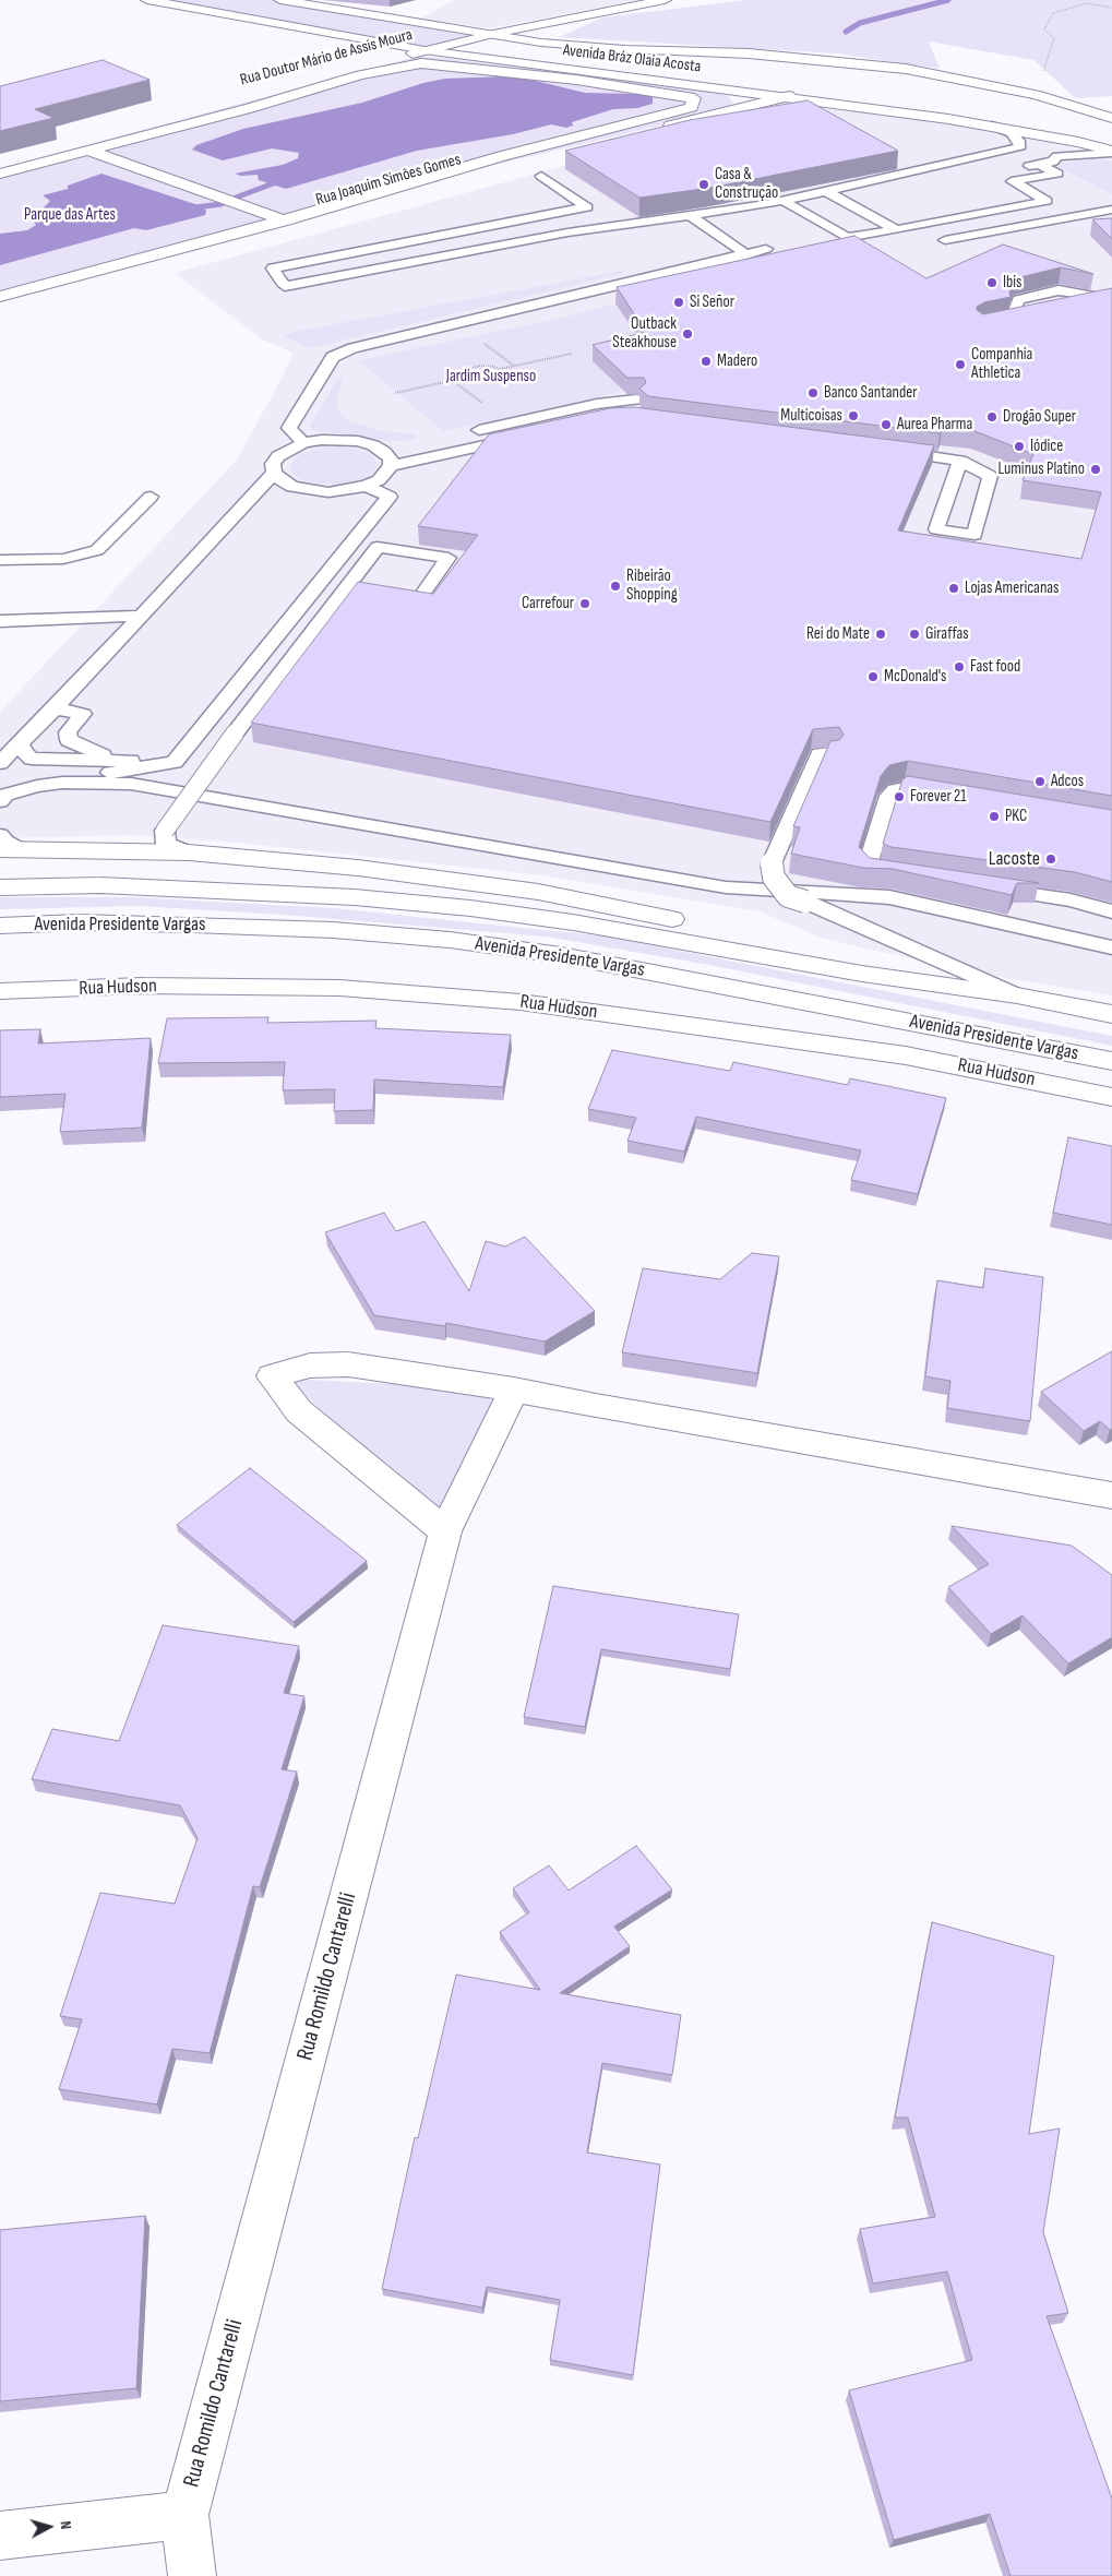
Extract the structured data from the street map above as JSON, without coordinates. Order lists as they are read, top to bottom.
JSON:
{
  "streets": {
    "street": [
      "Rua Doutor Mário de Assis Moura",
      "Avenida Bráz Olaia Acosta",
      "Rua Joaquim Simões Gomes",
      "Avenida Presidente Vargas",
      "Rua Hudson",
      "Rua Romildo Cantarelli"
    ]
  },
  "crossings": [
    ["Rua Doutor Mário de Assis Moura", "Avenida Bráz Olaia Acosta"],
    ["Avenida Bráz Olaia Acosta", "Rua Joaquim Simões Gomes"]
  ],
  "parks": ["Parque das Artes", "Jardim Suspenso"],
  "places": [
    "Casa & Construção",
    "Ibis",
    "Si Señor",
    "Outback Steakhouse",
    "Madero",
    "Companhia Athletica",
    "Banco Santander",
    "Multicoisas",
    "Drogão Super",
    "Aurea Pharma",
    "Iódice",
    "Luminus Platino",
    "Ribeirão Shopping",
    "Lojas Americanas",
    "Carrefour",
    "Rei do Mate",
    "Giraffas",
    "Fast food",
    "McDonald's",
    "Adcos",
    "Forever 21",
    "PKC",
    "Lacoste"
  ],
  "north": "right"
}
